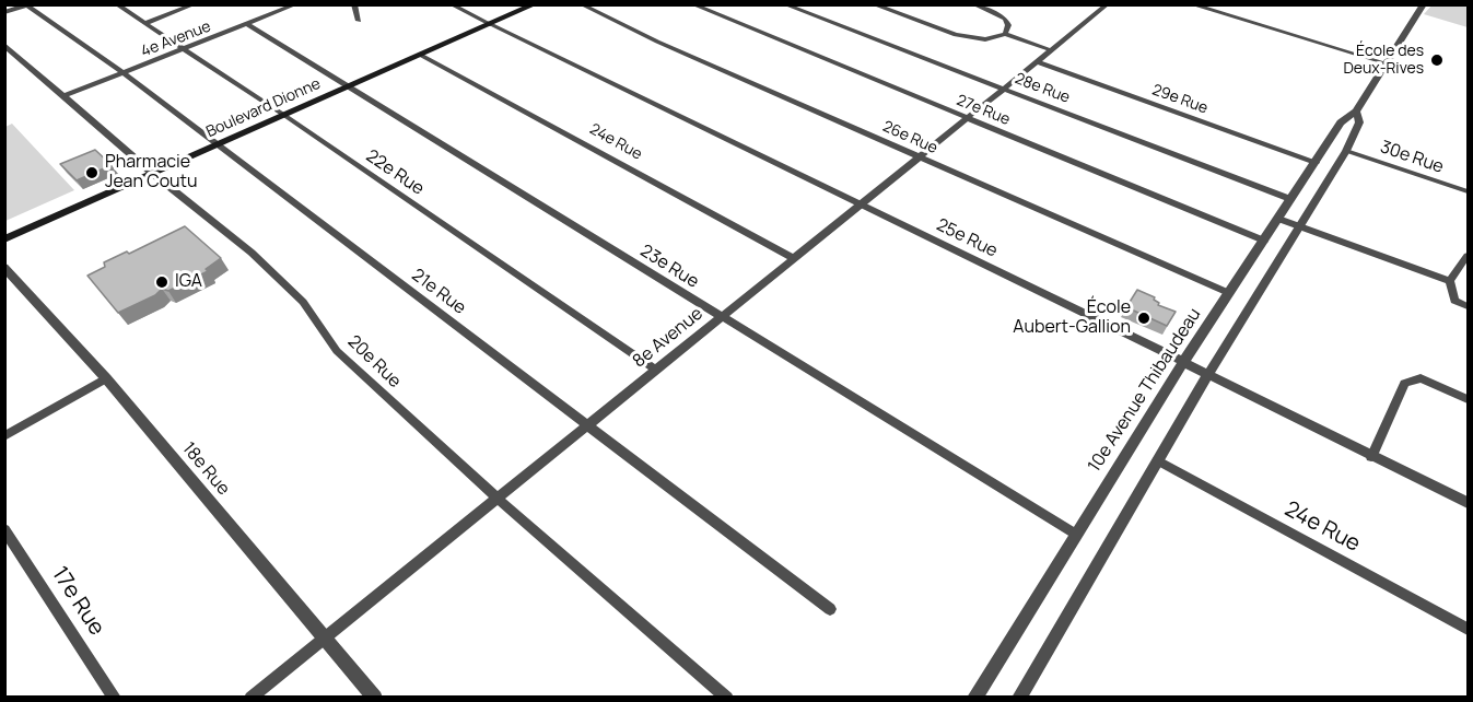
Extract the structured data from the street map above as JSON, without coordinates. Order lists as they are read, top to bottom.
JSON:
{
  "streets": {
    "main road": ["Boulevard Dionne"],
    "street": [
      "4e Avenue",
      "28e Rue",
      "29e Rue",
      "27e Rue",
      "26e Rue",
      "24e Rue",
      "30e Rue",
      "22e Rue",
      "25e Rue",
      "23e Rue",
      "21e Rue",
      "8e Avenue",
      "20e Rue",
      "10e Avenue Thibaudeau",
      "18e Rue",
      "17e Rue"
    ]
  },
  "crossings": [
    ["4e Avenue", "22e Rue"],
    ["4e Avenue", "23e Rue"],
    ["4e Avenue", "21e Rue"],
    ["4e Avenue", "20e Rue"],
    ["28e Rue", "8e Avenue"],
    ["28e Rue", "10e Avenue Thibaudeau"],
    ["29e Rue", "8e Avenue"],
    ["29e Rue", "10e Avenue Thibaudeau"],
    ["Boulevard Dionne", "24e Rue"],
    ["Boulevard Dionne", "22e Rue"],
    ["Boulevard Dionne", "25e Rue"],
    ["Boulevard Dionne", "23e Rue"],
    ["Boulevard Dionne", "21e Rue"],
    ["Boulevard Dionne", "20e Rue"],
    ["27e Rue", "8e Avenue"],
    ["27e Rue", "10e Avenue Thibaudeau"],
    ["26e Rue", "8e Avenue"],
    ["26e Rue", "10e Avenue Thibaudeau"],
    ["24e Rue", "8e Avenue"],
    ["24e Rue", "10e Avenue Thibaudeau"],
    ["30e Rue", "10e Avenue Thibaudeau"],
    ["22e Rue", "8e Avenue"],
    ["25e Rue", "8e Avenue"],
    ["25e Rue", "10e Avenue Thibaudeau"],
    ["23e Rue", "8e Avenue"],
    ["23e Rue", "10e Avenue Thibaudeau"],
    ["21e Rue", "8e Avenue"],
    ["8e Avenue", "20e Rue"],
    ["8e Avenue", "18e Rue"]
  ],
  "places": [
    "École des Deux-Rives",
    "Pharmacie Jean Coutu",
    "IGA",
    "École Aubert-Gallion"
  ]
}
